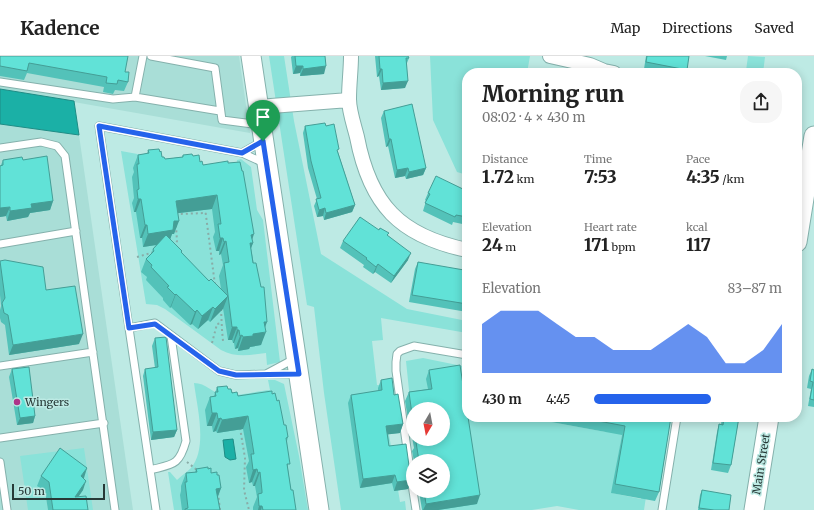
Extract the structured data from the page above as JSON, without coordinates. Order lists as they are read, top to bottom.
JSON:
{
  "streets": {
    "street": ["Main Street"]
  },
  "places": ["Wingers"],
  "scale_bar": "50 m",
  "north": "bottom",
  "page": {
    "header": "Kadence",
    "nav": ["Map", "Directions", "Saved"],
    "heading": ["Morning run", "08:02 · 4 × 430 m"],
    "stats": [
      ["Distance", "1.72 km"],
      ["Time", "7:53"],
      ["Pace", "4:35 /km"],
      ["Elevation", "24 m"],
      ["Heart rate", "171 bpm"],
      ["kcal", "117"]
    ],
    "chart": ["Elevation", "83–87 m"],
    "list": [
      {
        "name": "430 m",
        "note": "4:45"
      }
    ],
    "scale": "50 m"
  }
}
